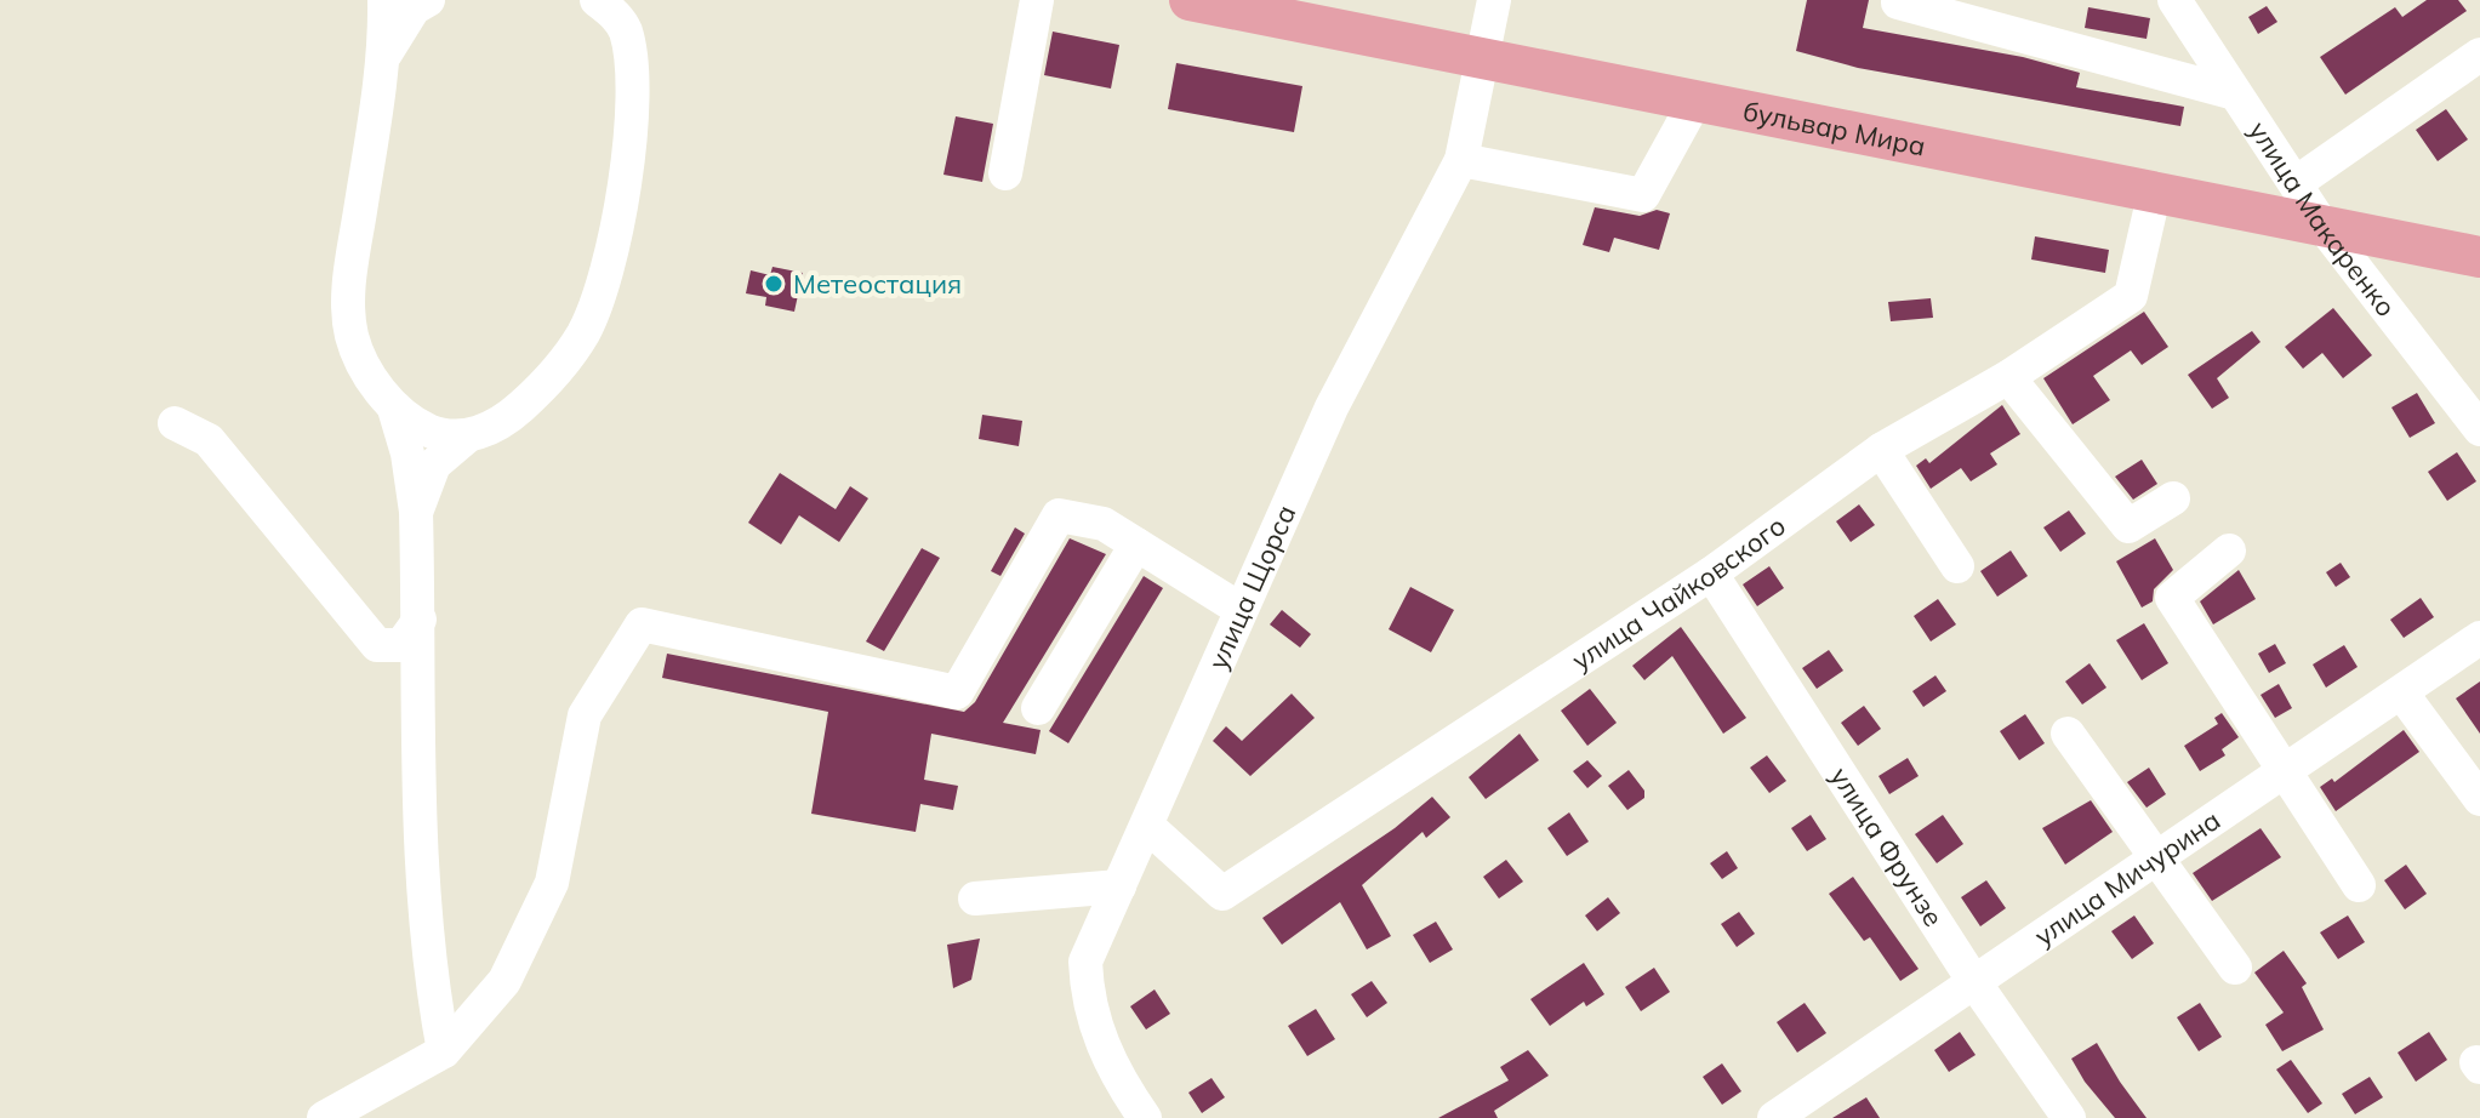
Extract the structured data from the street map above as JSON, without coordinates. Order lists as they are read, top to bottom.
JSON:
{
  "streets": {
    "main road": ["бульвар Мира"],
    "street": [
      "улица Макаренко",
      "улица Щорса",
      "улица Чайковского",
      "улица Фрунзе",
      "улица Мичурина"
    ]
  },
  "crossings": [
    ["бульвар Мира", "улица Макаренко"],
    ["бульвар Мира", "улица Щорса"],
    ["бульвар Мира", "улица Чайковского"],
    ["улица Щорса", "улица Чайковского"],
    ["улица Чайковского", "улица Фрунзе"],
    ["улица Фрунзе", "улица Мичурина"]
  ],
  "places": ["Метеостация"]
}
